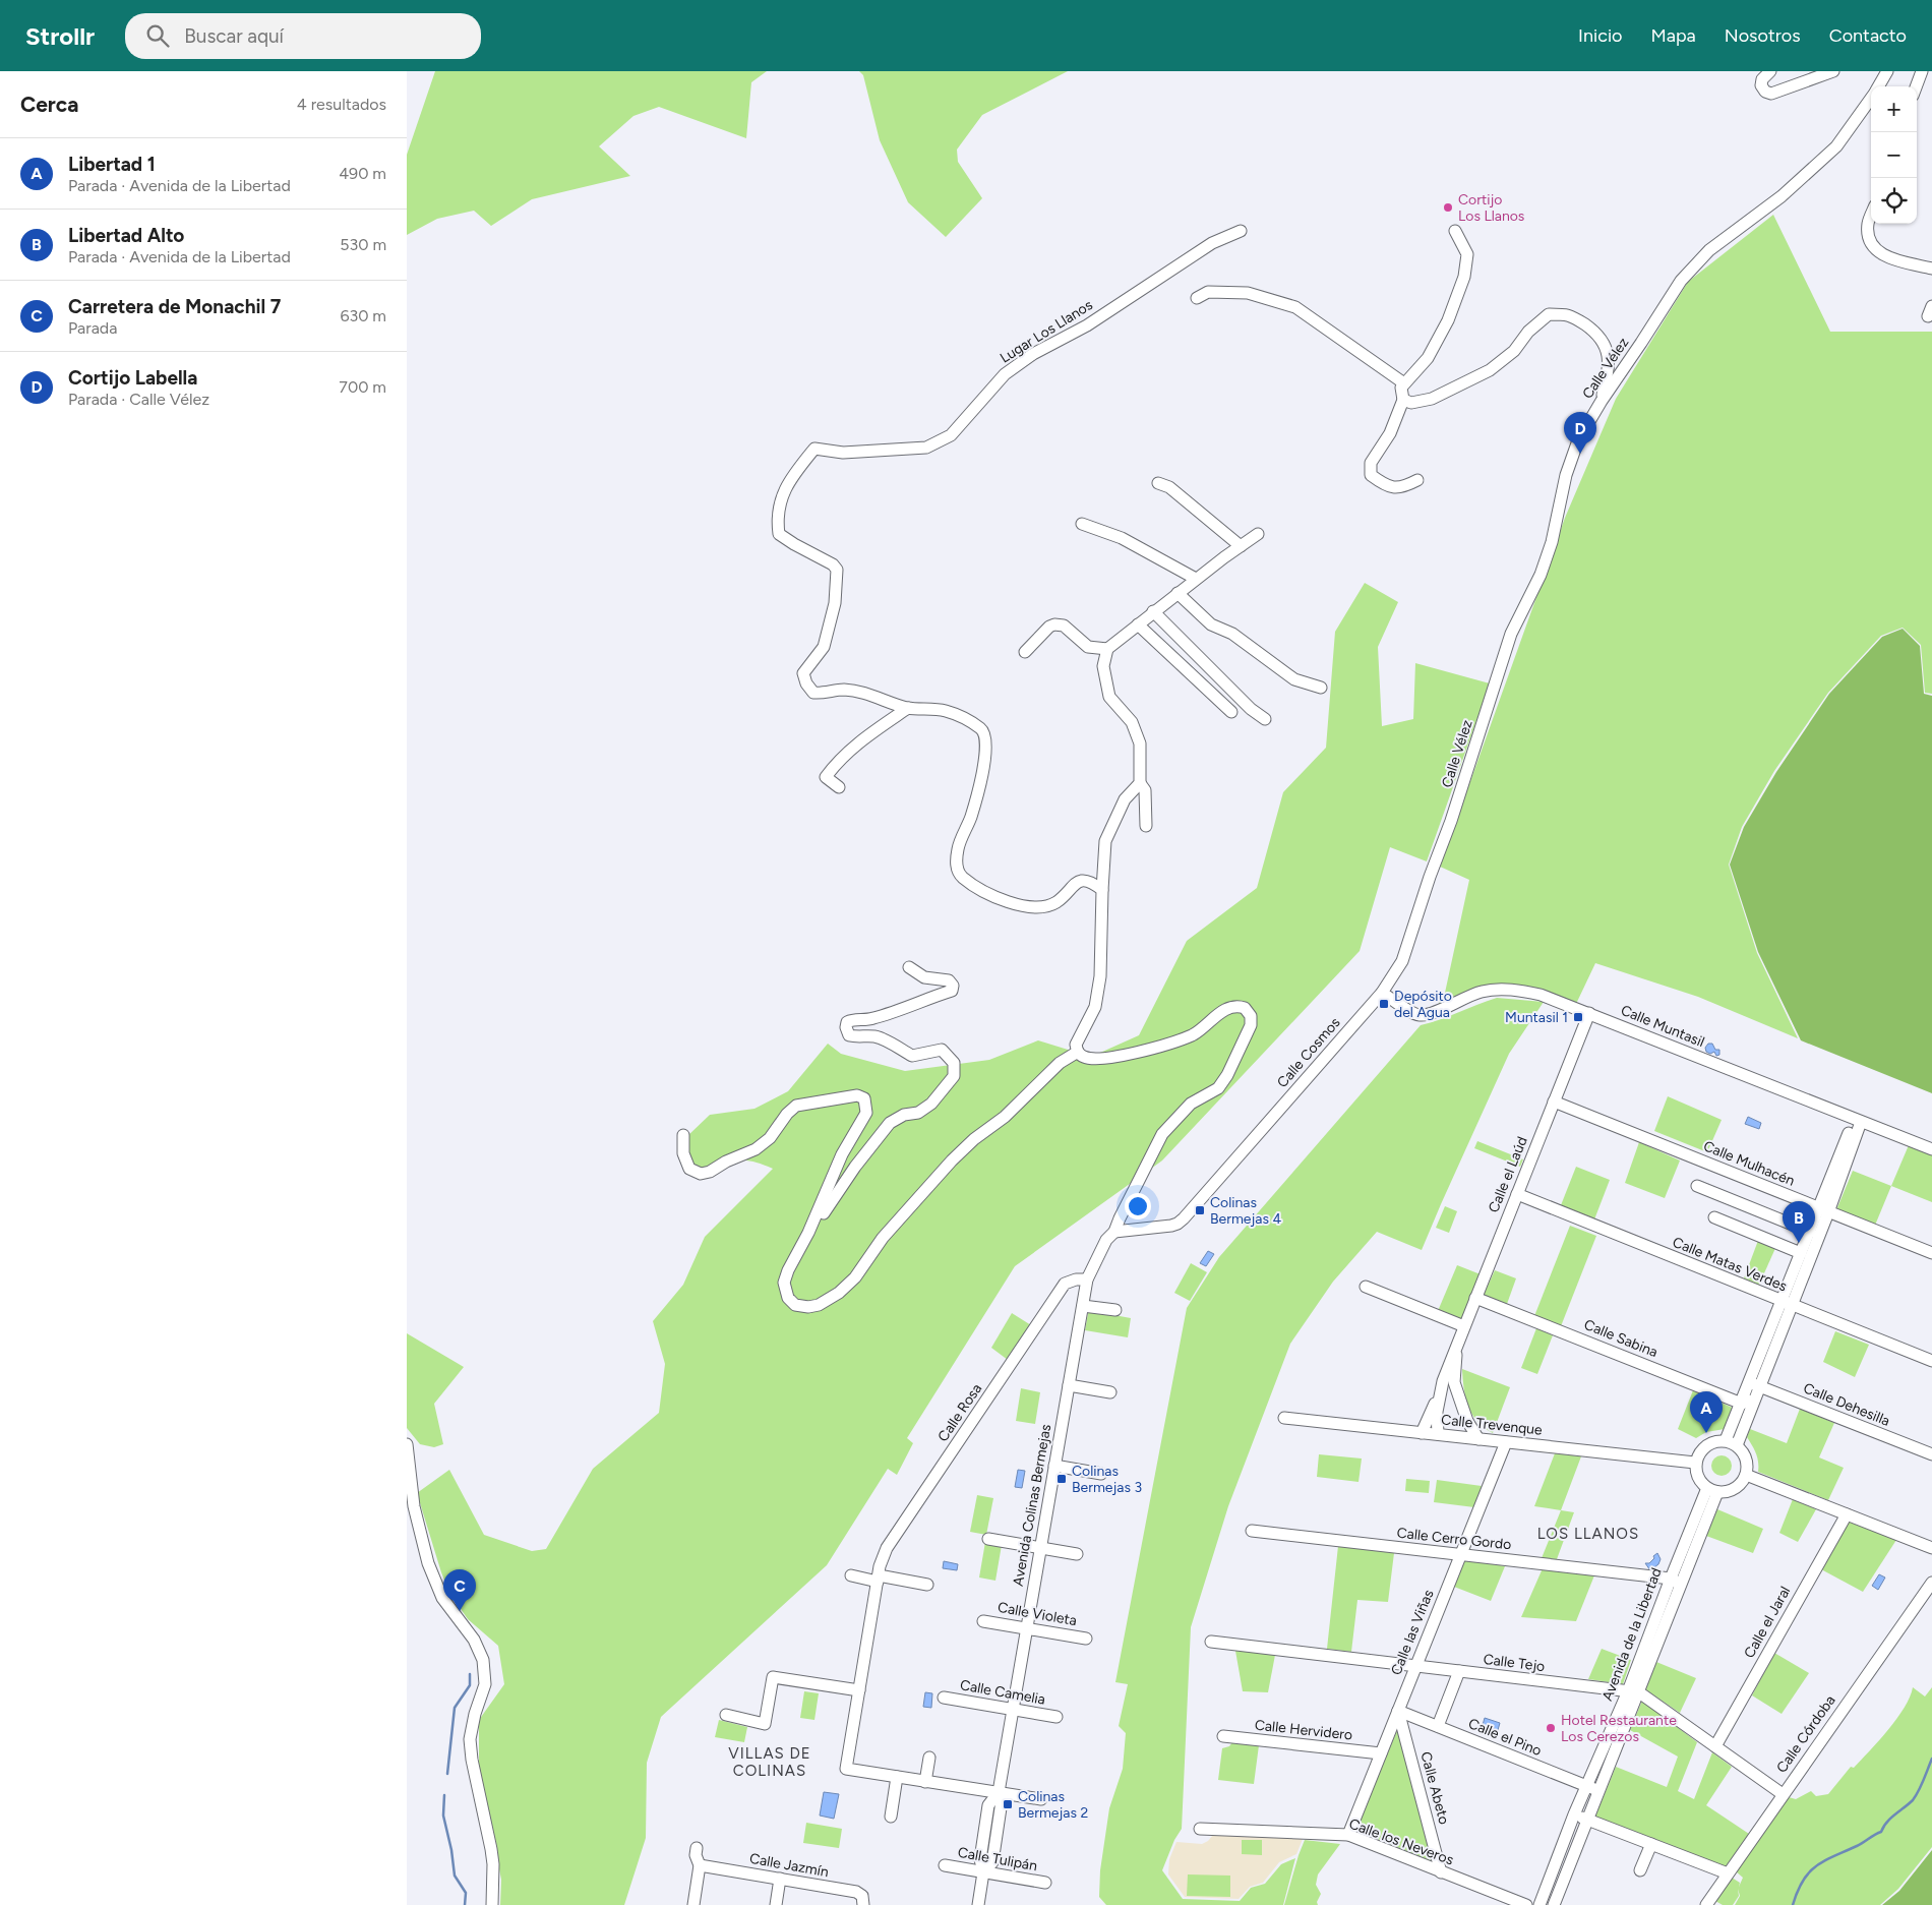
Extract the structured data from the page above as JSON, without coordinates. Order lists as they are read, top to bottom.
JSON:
{
  "streets": {
    "street": [
      "Lugar Los Llanos",
      "Calle Vélez",
      "Calle Muntasil",
      "Calle Cosmos",
      "Calle Mulhacén",
      "Calle el Laúd",
      "Calle Matas Verdes",
      "Calle Sabina",
      "Calle Dehesilla",
      "Calle Rosa",
      "Calle Trevenque",
      "Avenida Colinas Bermejas",
      "Calle Cerro Gordo",
      "Calle Violeta",
      "Calle el Jaral",
      "Calle las Viñas",
      "Avenida de la Libertad",
      "Calle Tejo",
      "Calle Camelia",
      "Calle Hervidero",
      "Calle Córdoba",
      "Calle el Pino",
      "Calle Abeto",
      "Calle los Neveros",
      "Calle Tulipán",
      "Calle Jazmín"
    ]
  },
  "crossings": [
    ["Calle Vélez", "Calle Cosmos"],
    ["Calle Muntasil", "Calle Cosmos"],
    ["Calle Muntasil", "Calle el Laúd"],
    ["Calle Cosmos", "Avenida Colinas Bermejas"],
    ["Calle Mulhacén", "Calle el Laúd"],
    ["Calle el Laúd", "Calle Matas Verdes"],
    ["Calle el Laúd", "Calle Sabina"],
    ["Calle el Laúd", "Calle Trevenque"],
    ["Calle Rosa", "Avenida Colinas Bermejas"],
    ["Calle Trevenque", "Calle las Viñas"],
    ["Calle Trevenque", "Avenida de la Libertad"],
    ["Avenida Colinas Bermejas", "Calle Violeta"],
    ["Avenida Colinas Bermejas", "Calle Camelia"],
    ["Avenida Colinas Bermejas", "Calle Tulipán"],
    ["Calle Cerro Gordo", "Calle las Viñas"],
    ["Calle Cerro Gordo", "Avenida de la Libertad"],
    ["Calle el Jaral", "Calle Tejo"],
    ["Calle las Viñas", "Calle Tejo"],
    ["Calle las Viñas", "Calle Hervidero"],
    ["Calle las Viñas", "Calle el Pino"],
    ["Calle las Viñas", "Calle Abeto"],
    ["Calle las Viñas", "Calle los Neveros"],
    ["Avenida de la Libertad", "Calle Tejo"],
    ["Avenida de la Libertad", "Calle el Pino"],
    ["Calle Tejo", "Calle Córdoba"],
    ["Calle el Pino", "Calle Abeto"],
    ["Calle Abeto", "Calle los Neveros"]
  ],
  "districts": ["LOS LLANOS", "VILLAS DE COLINAS"],
  "places": {
    "other": ["Cortijo Los Llanos", "Hotel Restaurante Los Cerezos"],
    "transit": [
      "Depósito del Agua",
      "Muntasil 1",
      "Colinas Bermejas 4",
      "Colinas Bermejas 3",
      "Colinas Bermejas 2"
    ]
  },
  "page": {
    "header": "Strollr",
    "search": "Buscar aquí",
    "nav": [
      "Inicio",
      "Mapa",
      "Nosotros",
      "Contacto"
    ],
    "heading": ["Cerca", "4 resultados"],
    "map_buttons": ["+", "−"],
    "list": [
      {
        "mark": "A",
        "name": "Libertad 1",
        "note": "Parada · Avenida de la Libertad",
        "value": "490 m"
      },
      {
        "mark": "B",
        "name": "Libertad Alto",
        "note": "Parada · Avenida de la Libertad",
        "value": "530 m"
      },
      {
        "mark": "C",
        "name": "Carretera de Monachil 7",
        "note": "Parada",
        "value": "630 m"
      },
      {
        "mark": "D",
        "name": "Cortijo Labella",
        "note": "Parada · Calle Vélez",
        "value": "700 m"
      }
    ],
    "pins": [
      "D",
      "B",
      "A",
      "C"
    ]
  }
}
